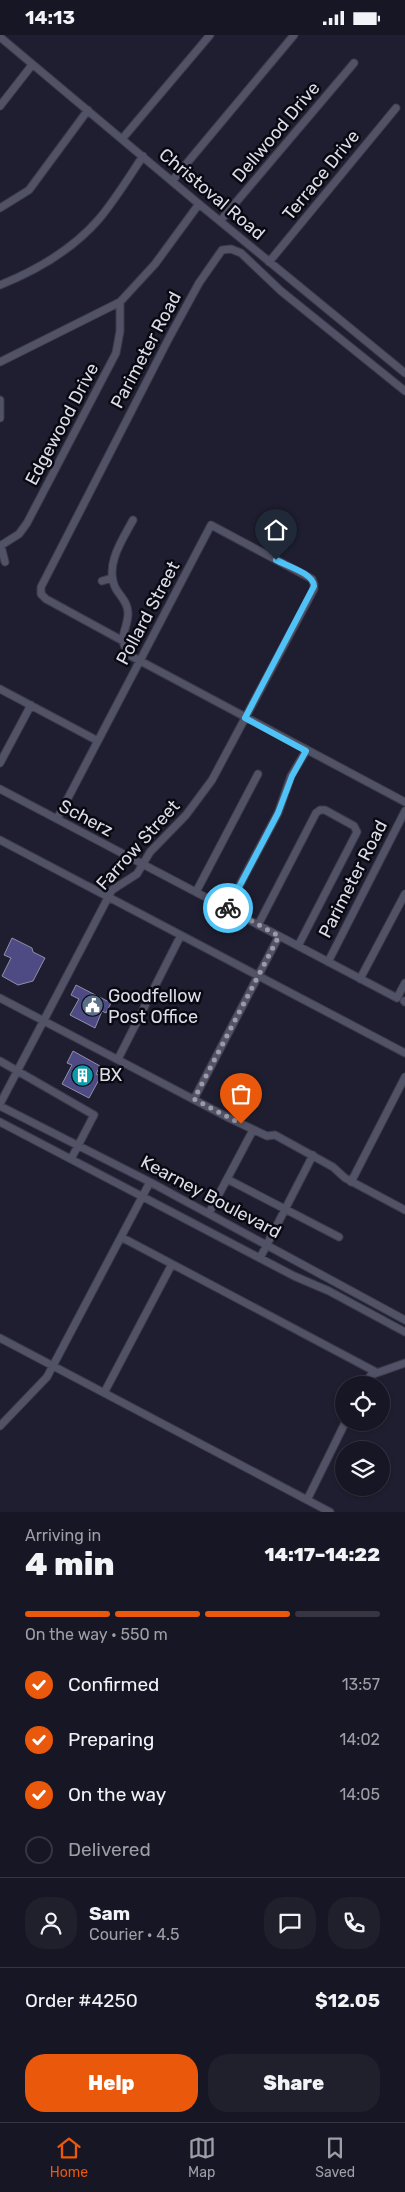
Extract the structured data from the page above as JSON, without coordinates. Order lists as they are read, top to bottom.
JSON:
{
  "streets": {
    "street": [
      "Dellwood Drive",
      "Terrace Drive",
      "Christoval Road",
      "Parimeter Road",
      "Edgewood Drive",
      "Pollard Street",
      "Scherz",
      "Farrow Street",
      "Kearney Boulevard"
    ]
  },
  "crossings": [
    ["Dellwood Drive", "Christoval Road"],
    ["Terrace Drive", "Christoval Road"],
    ["Parimeter Road", "Scherz"],
    ["Pollard Street", "Scherz"],
    ["Pollard Street", "Farrow Street"],
    ["Scherz", "Farrow Street"],
    ["Farrow Street", "Kearney Boulevard"]
  ],
  "places": {
    "public building": ["Goodfellow Post Office"],
    "building": ["BX"]
  },
  "page": {
    "status": "14:13",
    "heading": ["4 min", "Arriving in", "14:17–14:22"],
    "panel": [
      "Sam",
      "Courier · 4.5",
      "Order #4250",
      "$12.05"
    ],
    "bar": "On the way · 550 m",
    "list": [
      ["Confirmed", "13:57"],
      ["Preparing", "14:02"],
      ["On the way", "14:05"],
      "Delivered"
    ],
    "buttons": ["Help", "Share"],
    "tabs": ["Home", "Map", "Saved"]
  }
}
